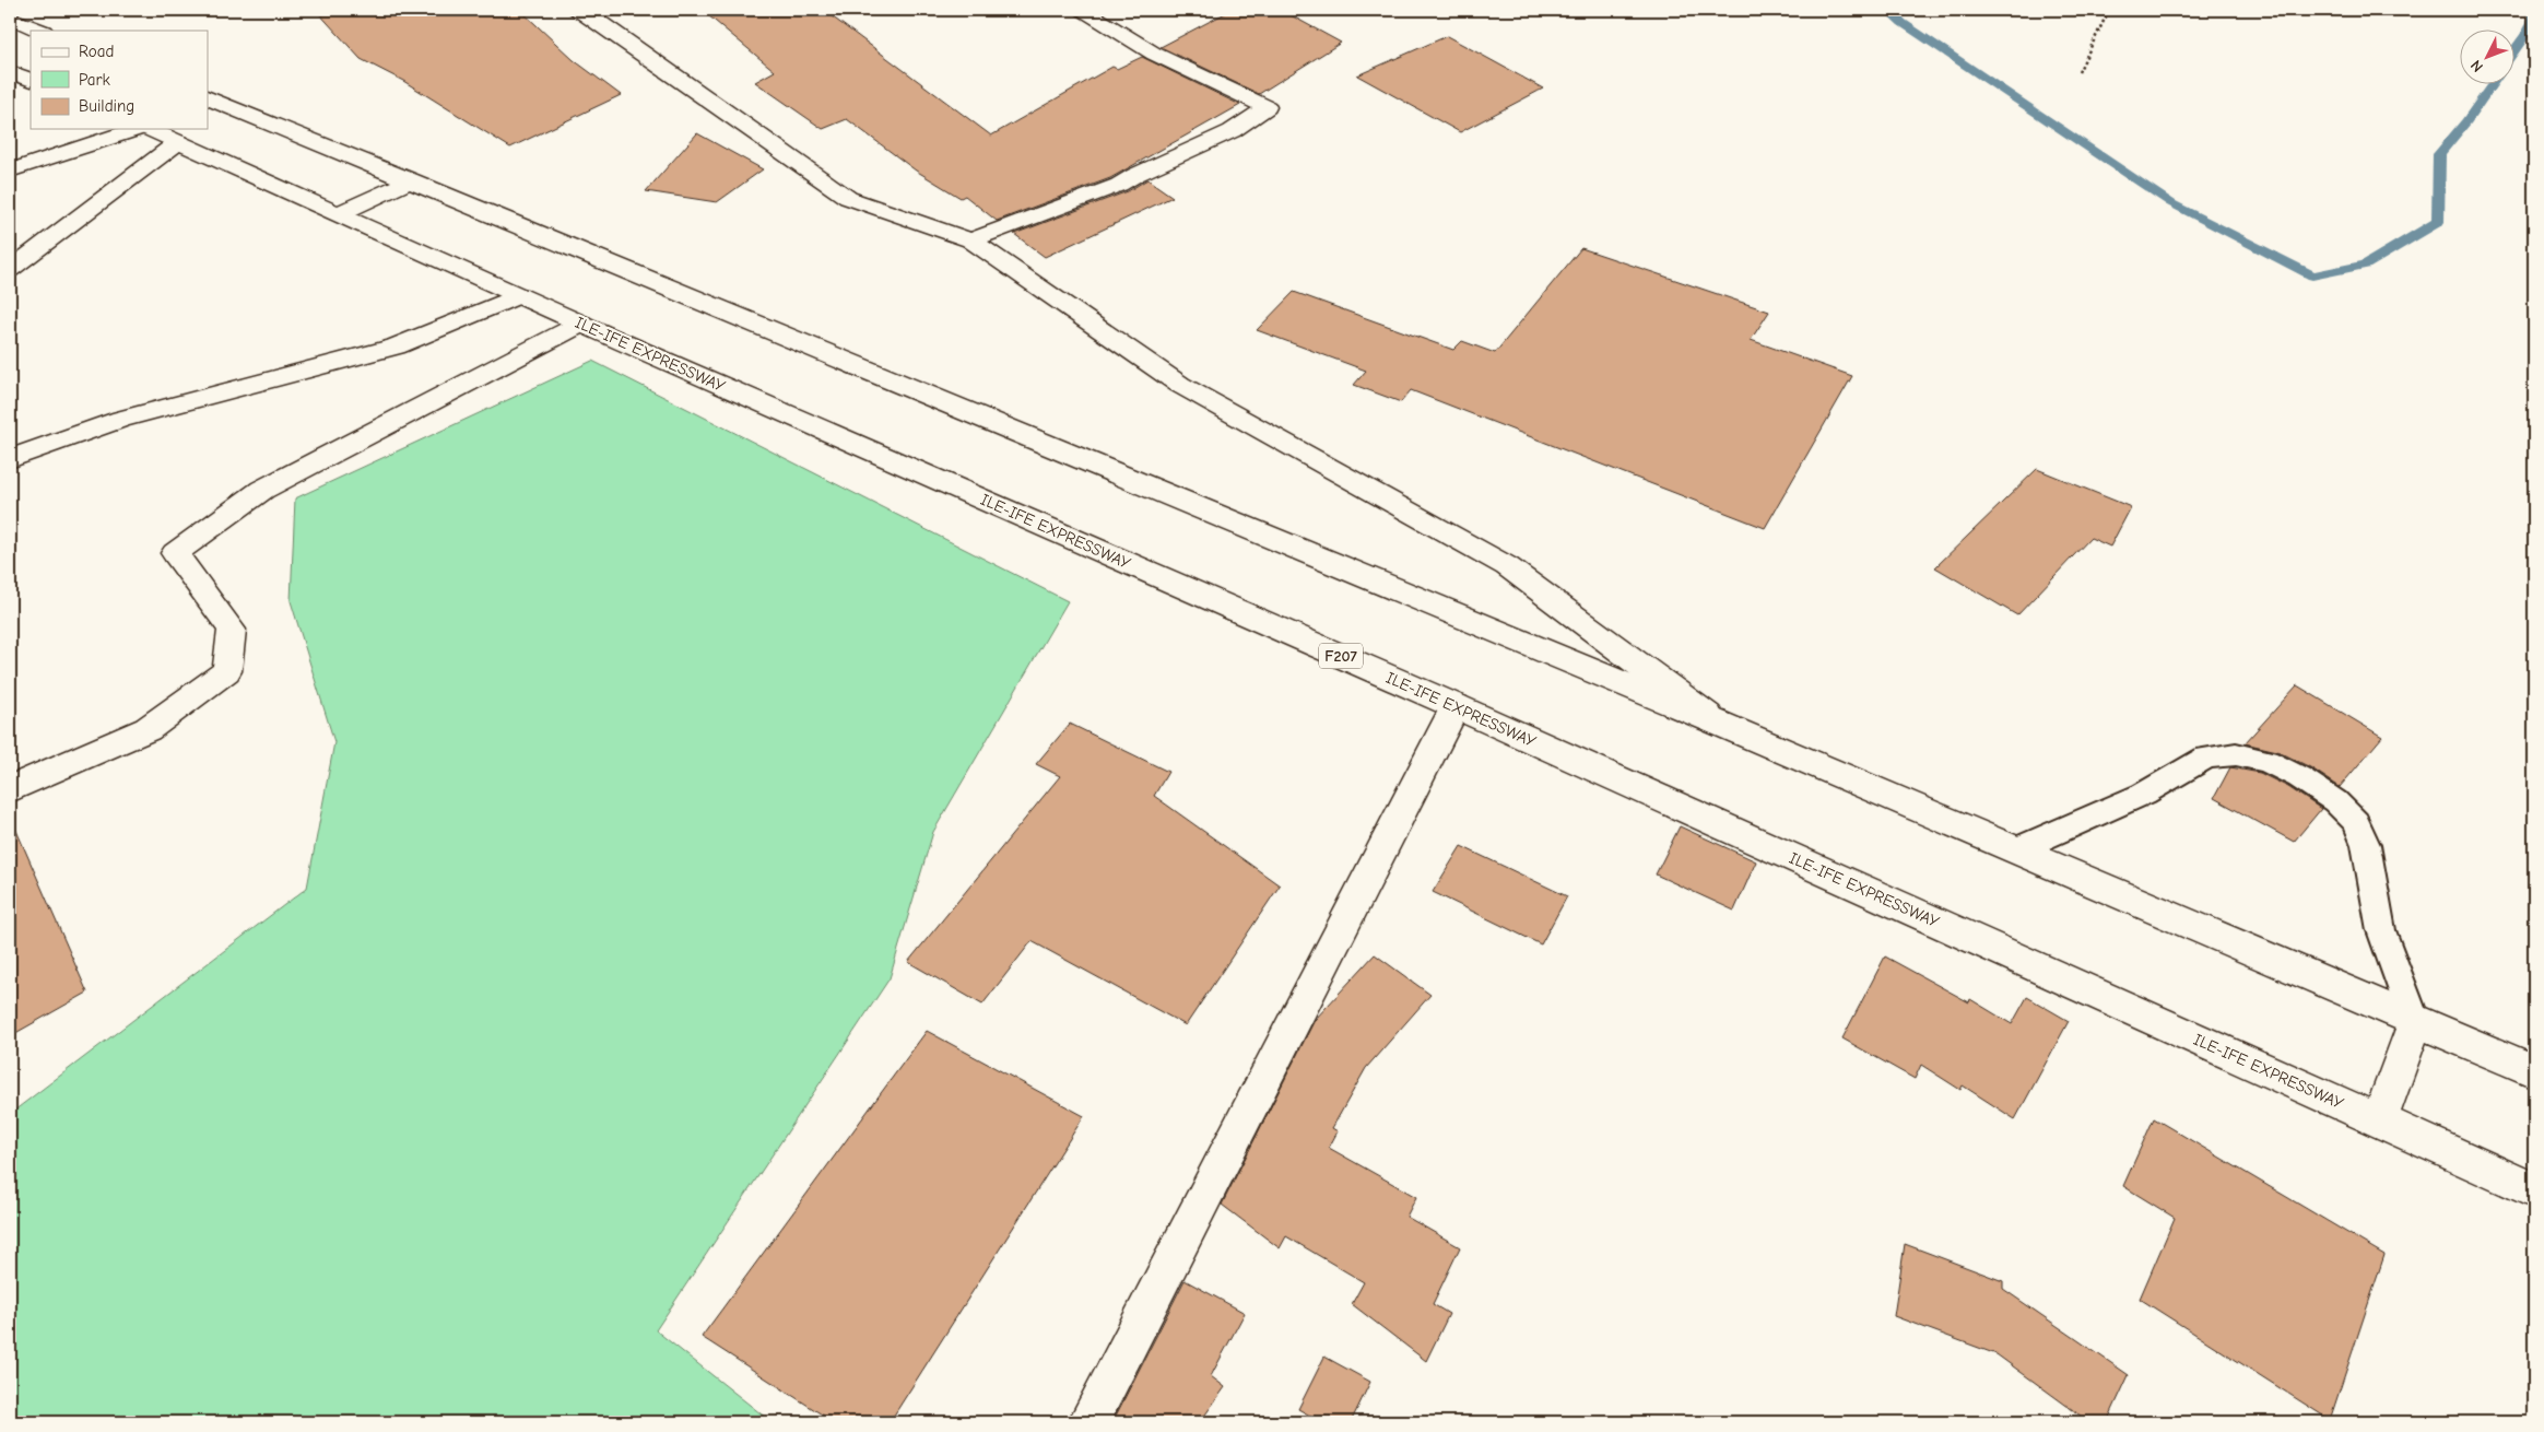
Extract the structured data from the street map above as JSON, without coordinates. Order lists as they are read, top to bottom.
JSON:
{
  "streets": {
    "main road": ["ILE-IFE EXPRESSWAY", "F207"]
  },
  "legend": ["Road", "Park", "Building"],
  "north": "bottom left"
}
